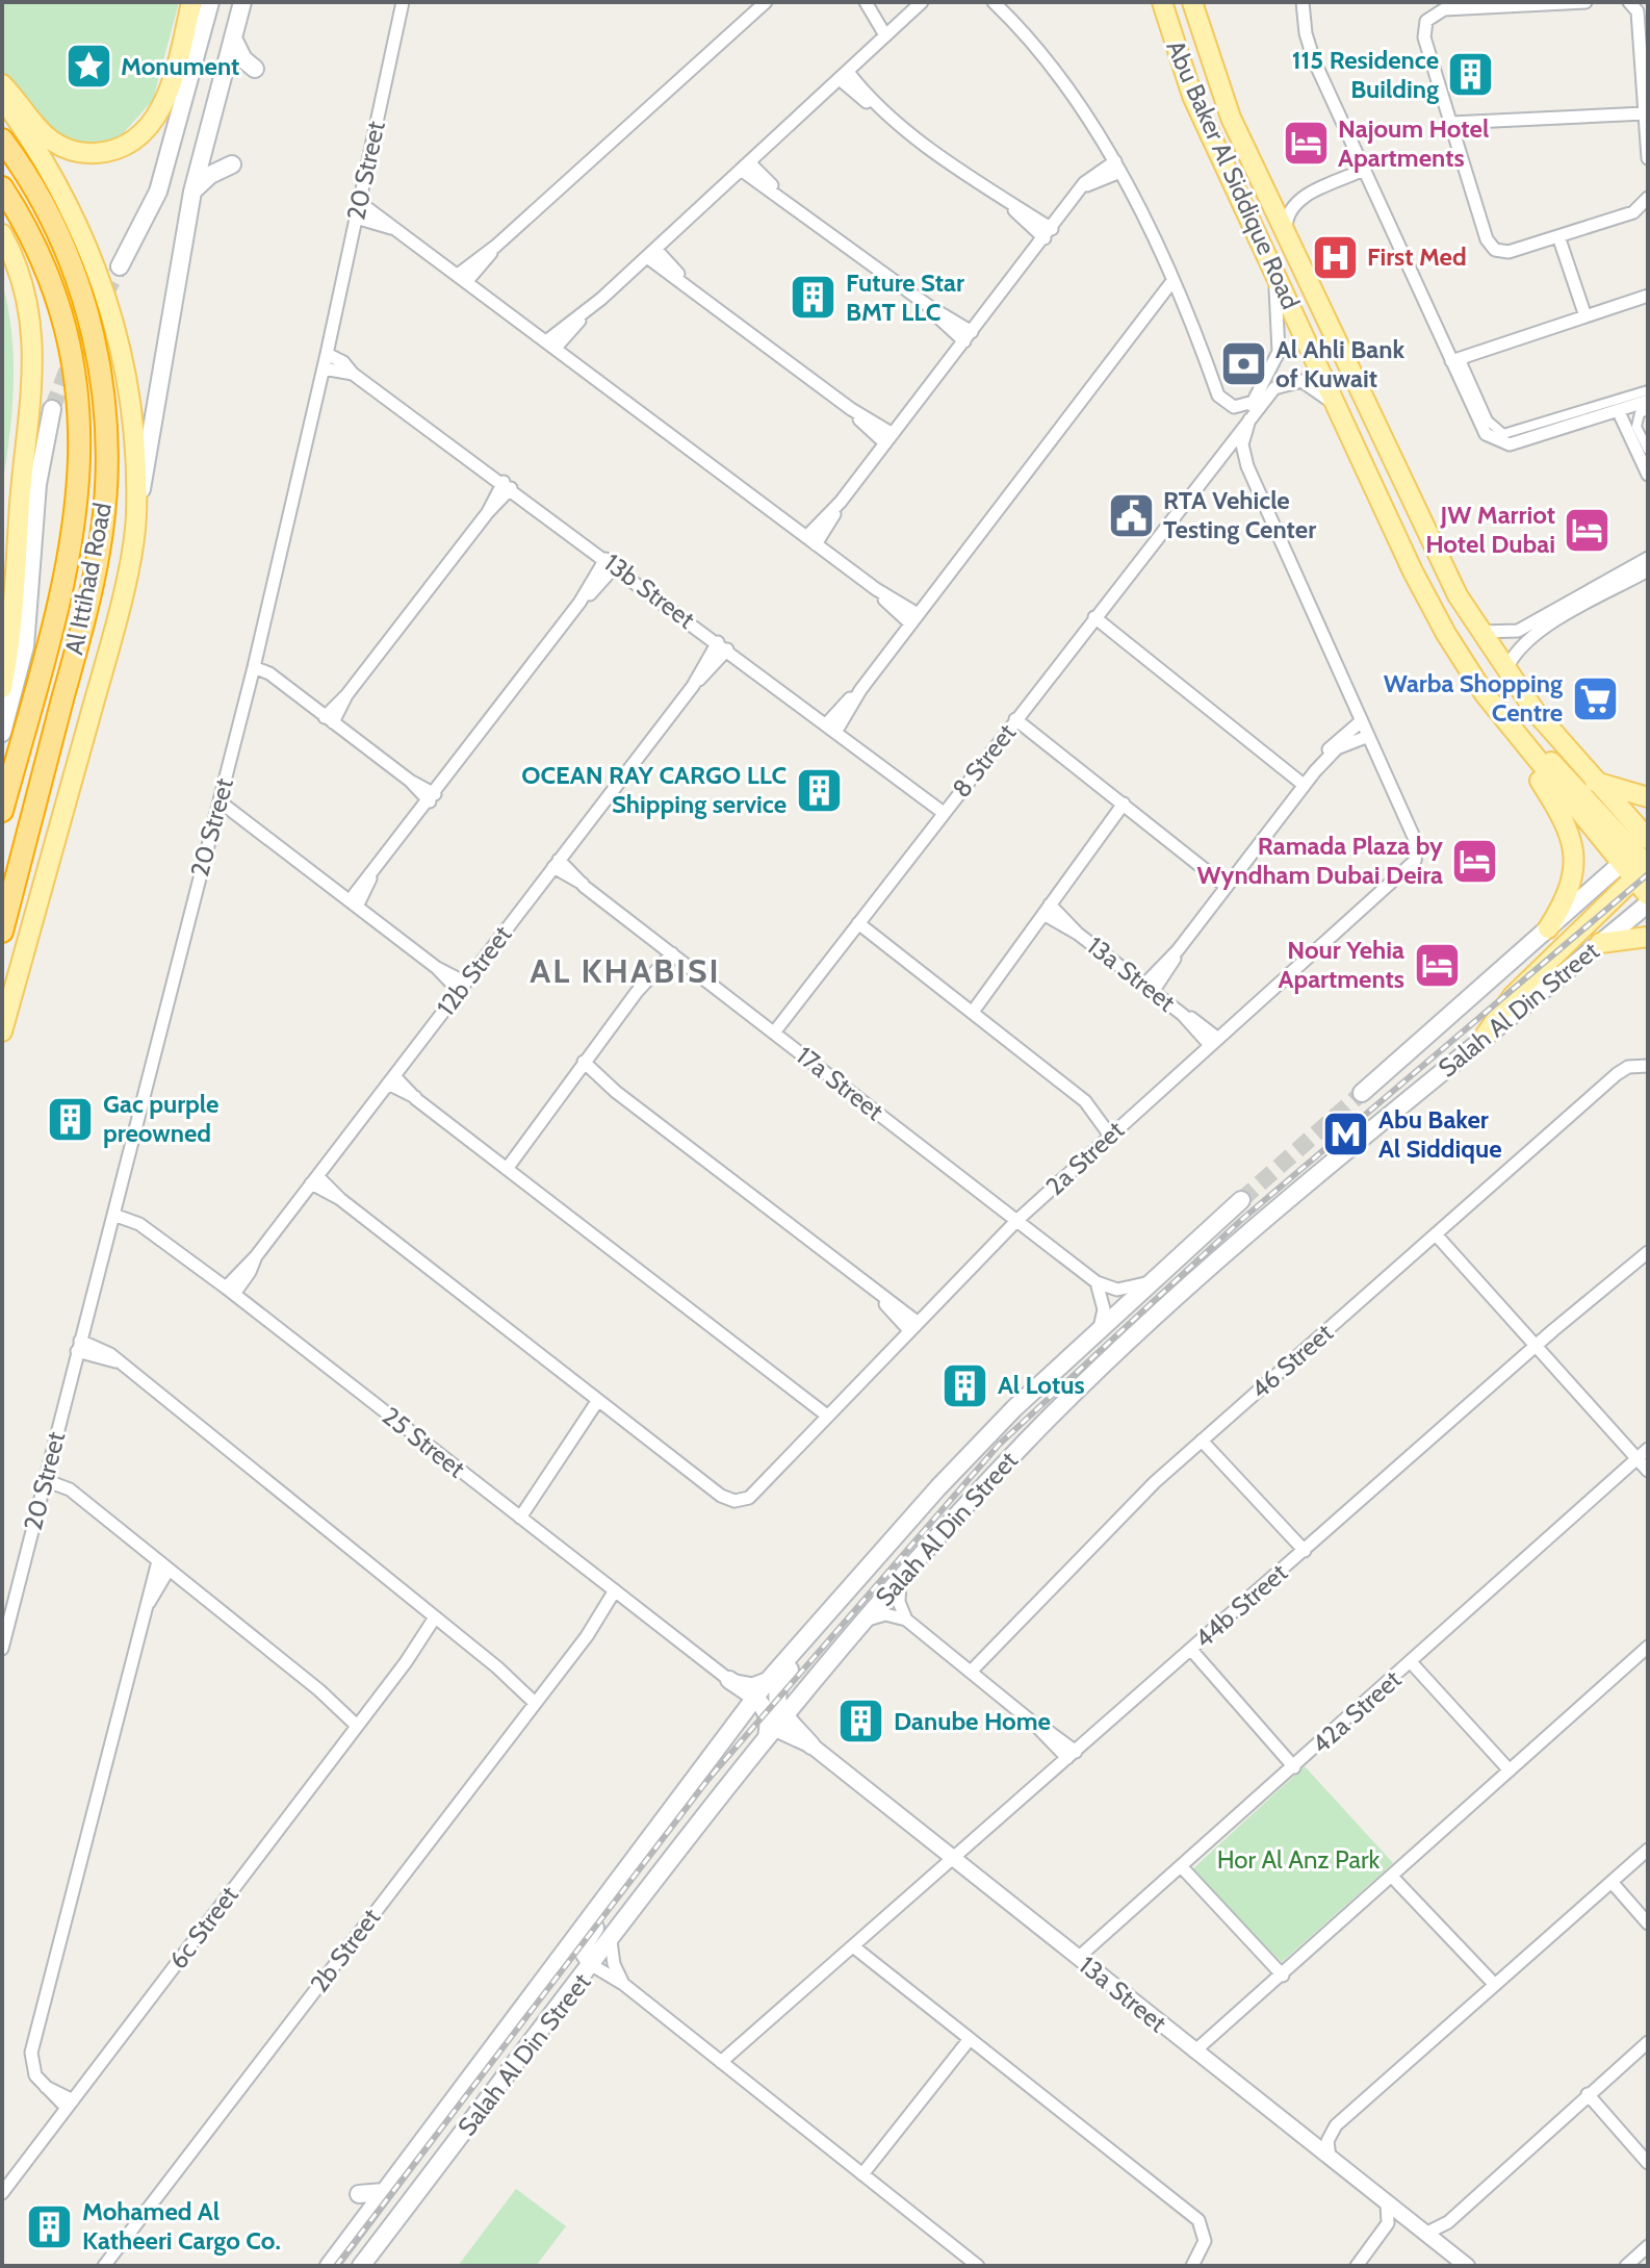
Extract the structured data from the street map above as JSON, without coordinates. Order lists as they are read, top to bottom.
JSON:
{
  "streets": {
    "highway": ["Al Ittihad Road"],
    "main road": ["Abu Baker Al Siddique Road", "Salah Al Din Street"],
    "street": [
      "20 Street",
      "13b Street",
      "8 Street",
      "12b Street",
      "13a Street",
      "17a Street",
      "2a Street",
      "46 Street",
      "25 Street",
      "44b Street",
      "42a Street",
      "6c Street",
      "2b Street"
    ]
  },
  "crossings": [
    ["20 Street", "13b Street"],
    ["20 Street", "25 Street"],
    ["Abu Baker Al Siddique Road", "8 Street"],
    ["Abu Baker Al Siddique Road", "Salah Al Din Street"],
    ["13b Street", "8 Street"],
    ["13b Street", "12b Street"],
    ["8 Street", "17a Street"],
    ["12b Street", "17a Street"],
    ["12b Street", "25 Street"],
    ["13a Street", "2a Street"],
    ["13a Street", "44b Street"],
    ["13a Street", "42a Street"],
    ["17a Street", "2a Street"],
    ["25 Street", "2b Street"]
  ],
  "districts": ["AL KHABISI"],
  "parks": ["Hor Al Anz Park"],
  "places": {
    "place": ["Monument"],
    "building": [
      "115 Residence Building",
      "Future Star BMT LLC",
      "OCEAN RAY CARGO LLC Shipping service",
      "Gac purple preowned",
      "Al Lotus",
      "Danube Home",
      "Mohamed Al Katheeri Cargo Co."
    ],
    "hotel": [
      "Najoum Hotel Apartments",
      "JW Marriot Hotel Dubai",
      "Ramada Plaza by Wyndham Dubai Deira",
      "Nour Yehia Apartments"
    ],
    "hospital": ["First Med"],
    "bank": ["Al Ahli Bank of Kuwait"],
    "public building": ["RTA Vehicle Testing Center"],
    "supermarket": ["Warba Shopping Centre"],
    "metro station": ["Abu Baker Al Siddique"]
  }
}
